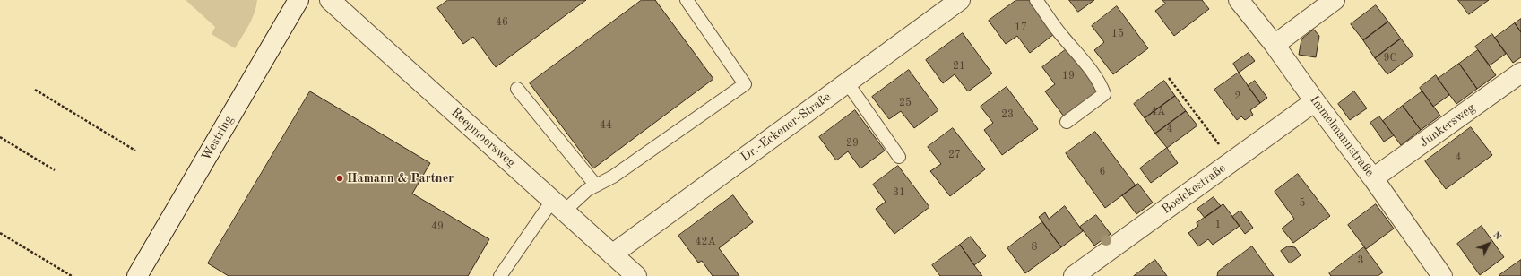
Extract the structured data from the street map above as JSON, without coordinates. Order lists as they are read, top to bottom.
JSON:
{
  "streets": {
    "street": [
      "Junkersweg",
      "Dr.-Eckener-Straße",
      "Immelmannstraße",
      "Westring",
      "Reepmoorsweg",
      "Boelckestraße"
    ]
  },
  "crossings": [
    ["Junkersweg", "Immelmannstraße"],
    ["Dr.-Eckener-Straße", "Reepmoorsweg"],
    ["Immelmannstraße", "Boelckestraße"]
  ],
  "places": ["Hamann & Partner"],
  "house_numbers": [
    "46",
    "17",
    "15",
    "9C",
    "21",
    "19",
    "2",
    "25",
    "4A",
    "23",
    "44",
    "4",
    "29",
    "27",
    "4",
    "6",
    "31",
    "5",
    "1",
    "49",
    "42A",
    "8",
    "3"
  ],
  "north": "top right"
}
